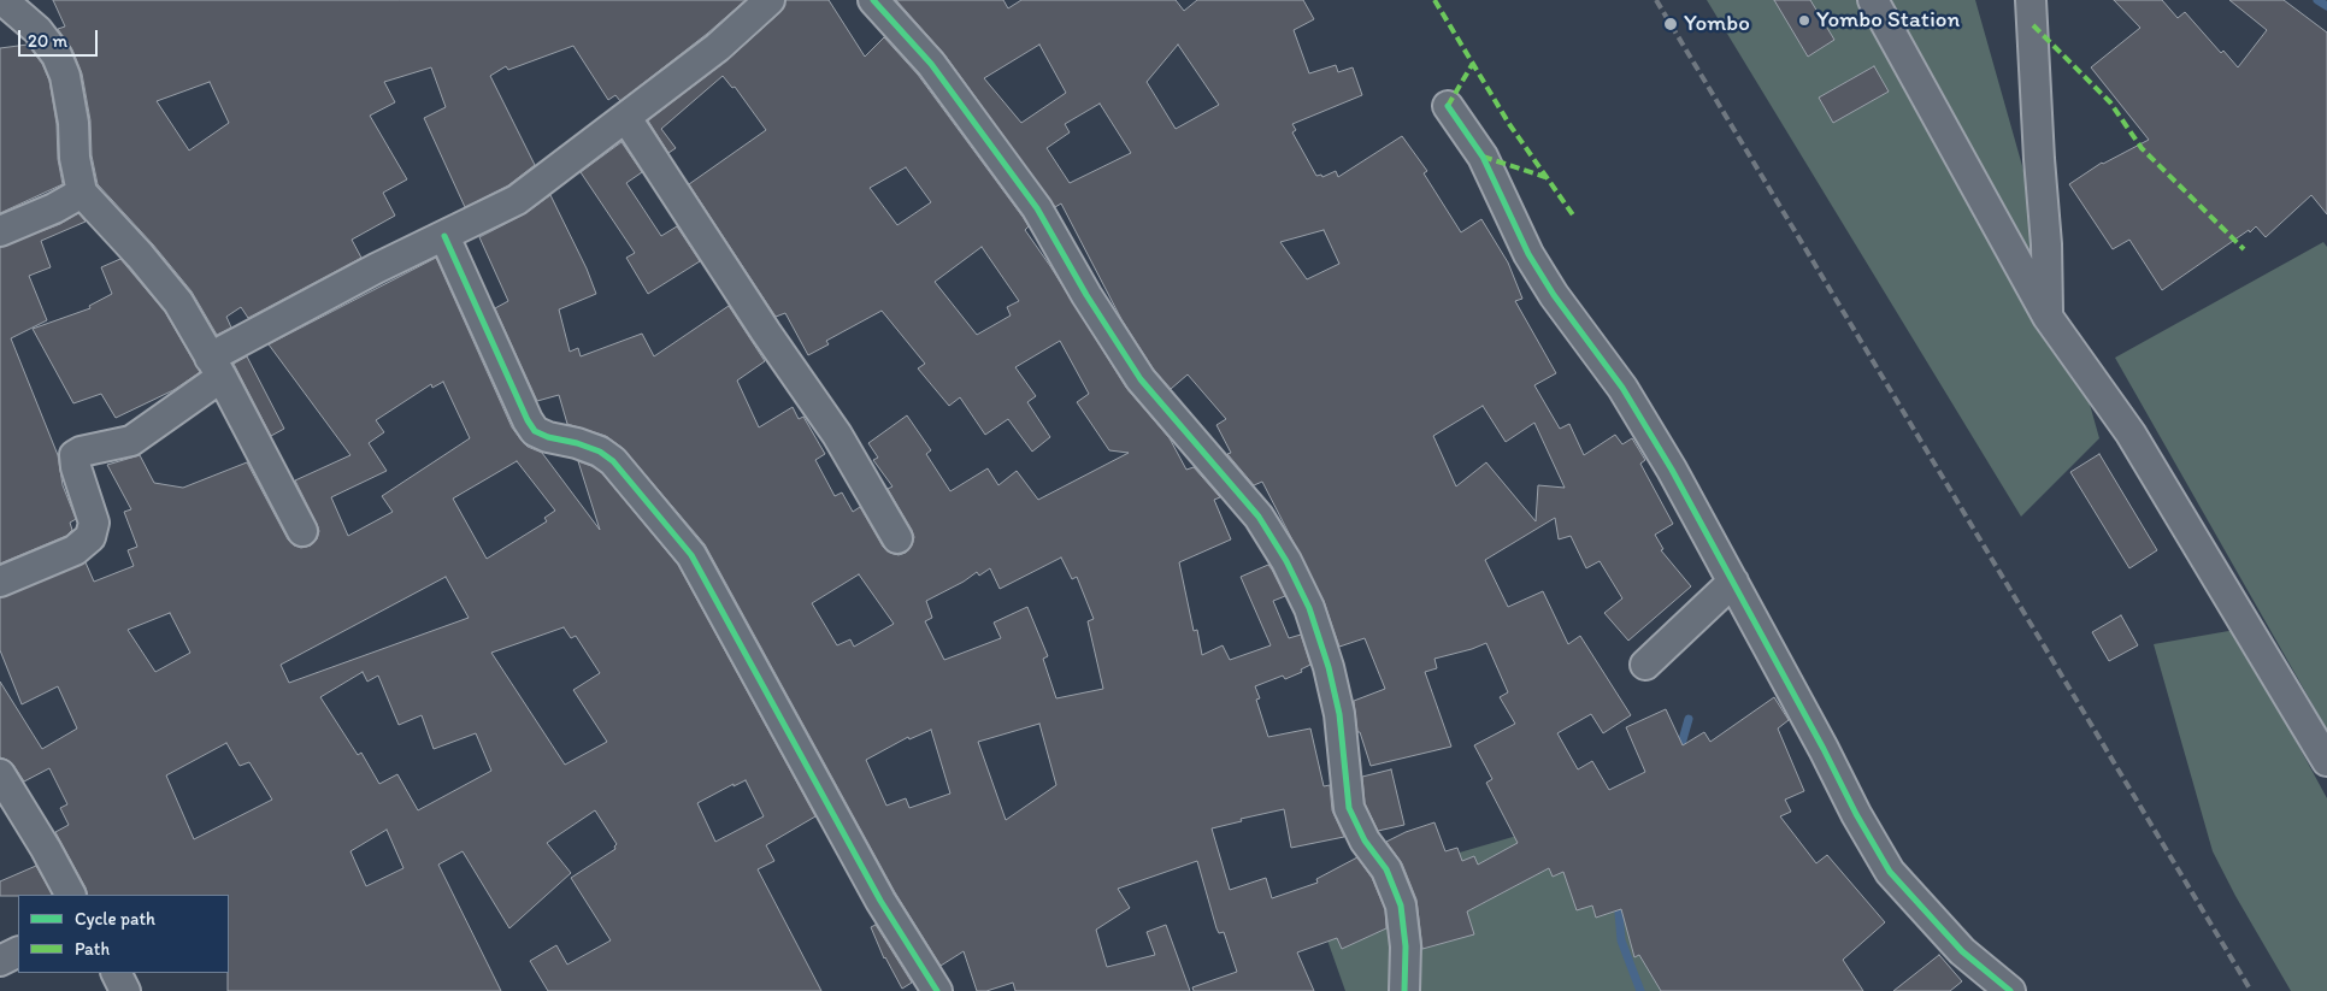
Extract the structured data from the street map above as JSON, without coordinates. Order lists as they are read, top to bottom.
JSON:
{
  "places": ["Yombo Station", "Yombo"],
  "legend": ["Cycle path", "Path"],
  "scale_bar": "20 m"
}
